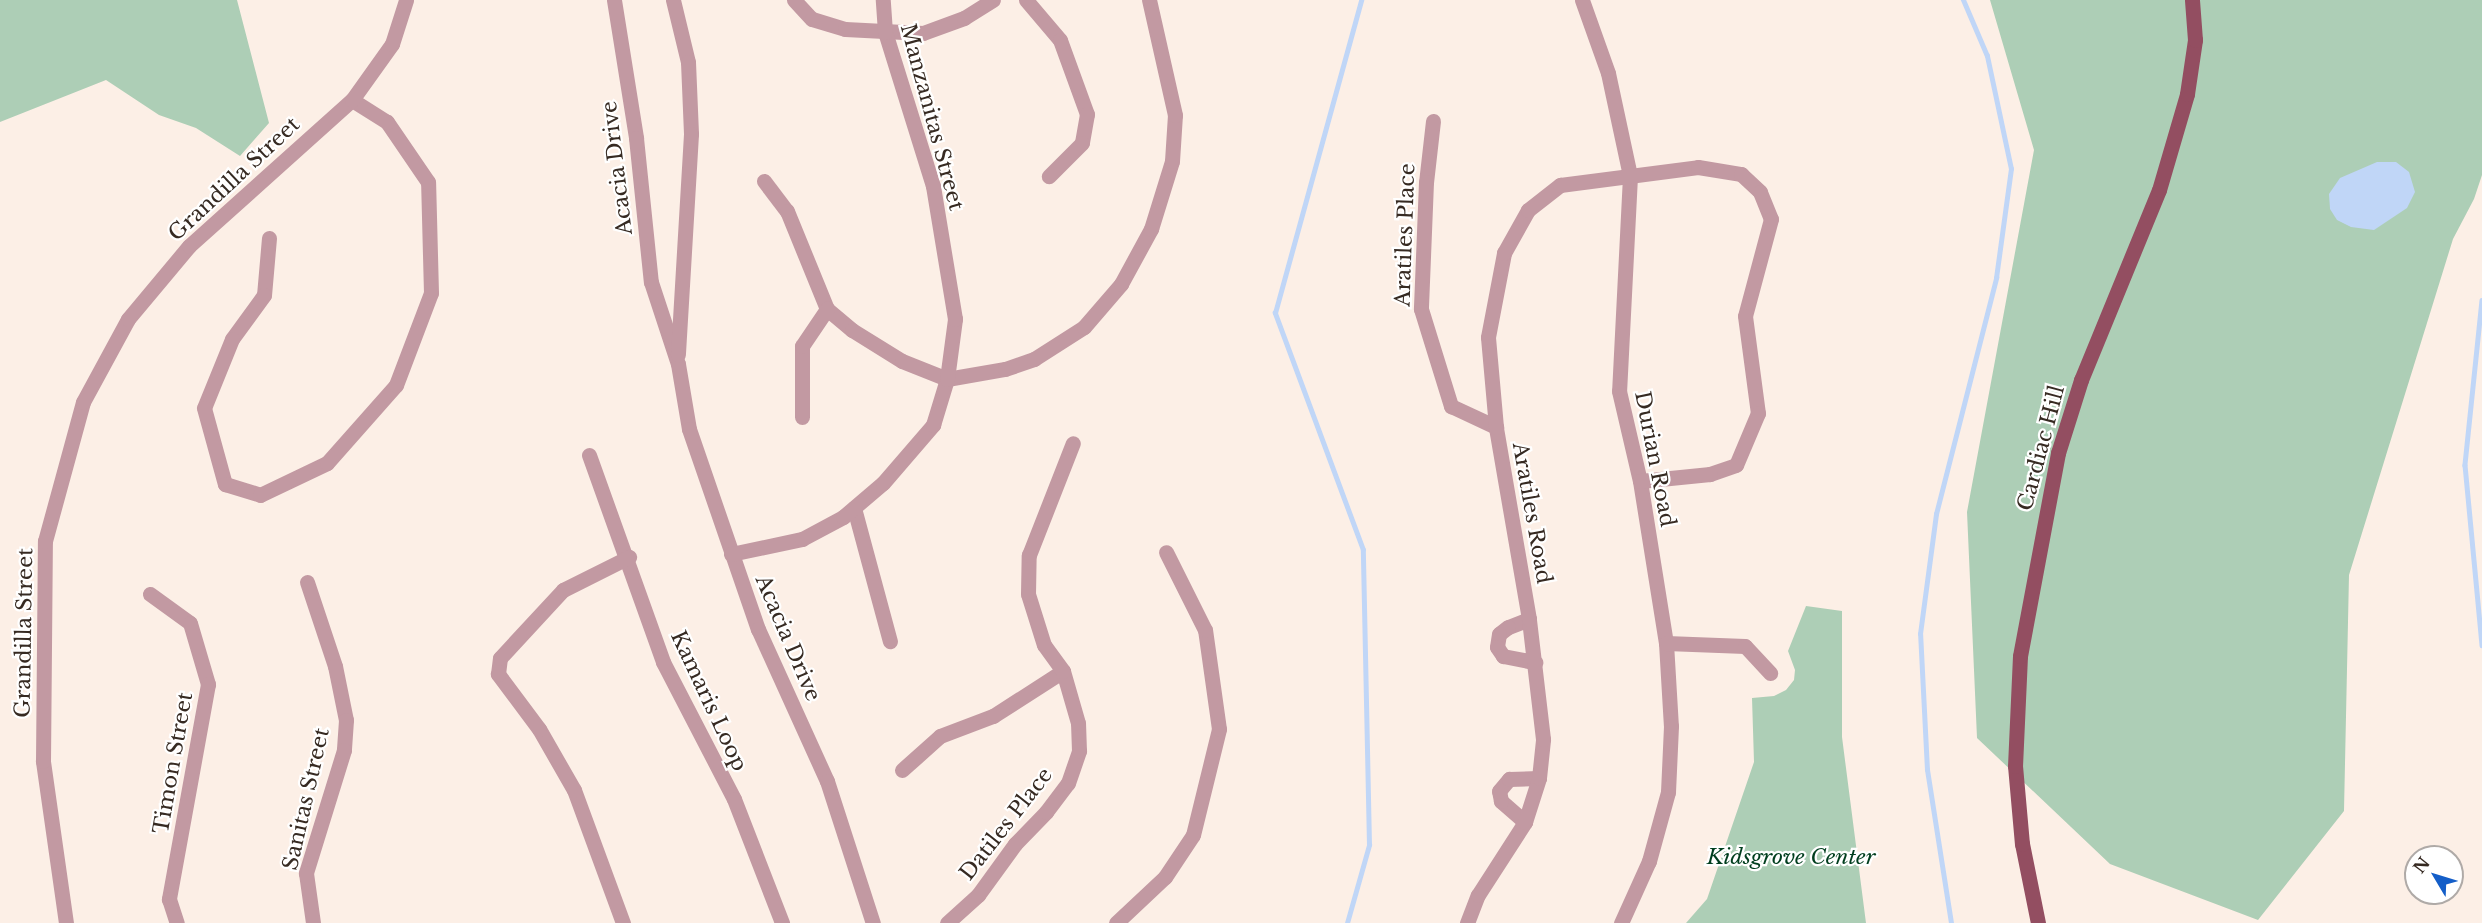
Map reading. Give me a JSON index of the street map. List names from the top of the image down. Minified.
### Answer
{"streets":{"main road":["Cardiac Hill"],"street":["Manzanitas Street","Acacia Drive","Grandilla Street","Aratiles Place","Durian Road","Aratiles Road","Kamaris Loop","Timon Street","Sanitas Street","Datiles Place"]},"crossings":[["Manzanitas Street","Acacia Drive"],["Aratiles Place","Aratiles Road"],["Durian Road","Aratiles Road"]],"parks":["Kidsgrove Center"],"north":"top left"}
